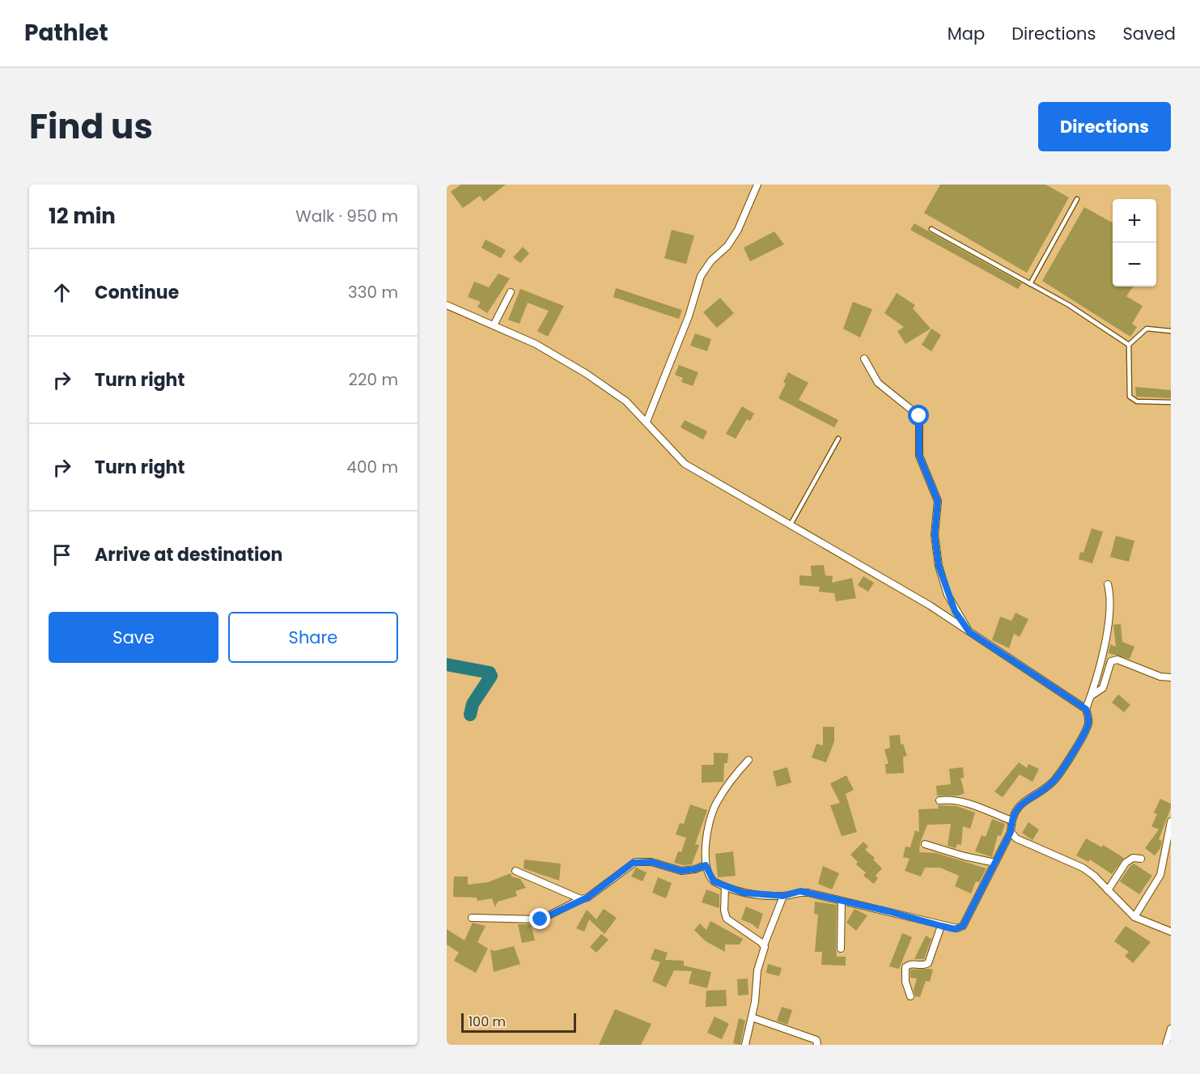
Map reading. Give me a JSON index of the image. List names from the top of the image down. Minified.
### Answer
{"scale_bar":"100 m","page":{"header":"Pathlet","nav":["Map","Directions","Saved"],"title":"Find us","buttons":["Directions",["Save","Share"]],"heading":["12 min","Walk · 950 m"],"map_buttons":["+","−"],"list":[["Continue","330 m"],["Turn right","220 m"],["Turn right","400 m"],"Arrive at destination"],"scale":"100 m"}}
